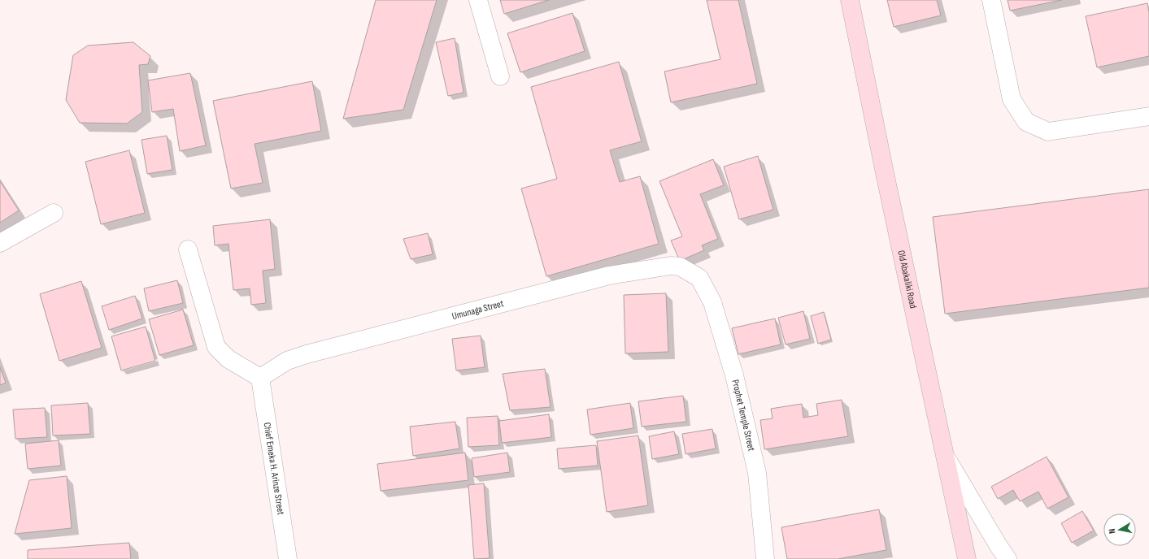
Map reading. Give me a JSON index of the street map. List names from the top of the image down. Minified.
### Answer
{"streets":{"main road":["Old Abakaliki Road"],"street":["Umunaga Street","Prophet Temple Street","Chief Emeka H. Arinze Street"]},"crossings":[["Umunaga Street","Prophet Temple Street"],["Umunaga Street","Chief Emeka H. Arinze Street"]],"north":"left"}
